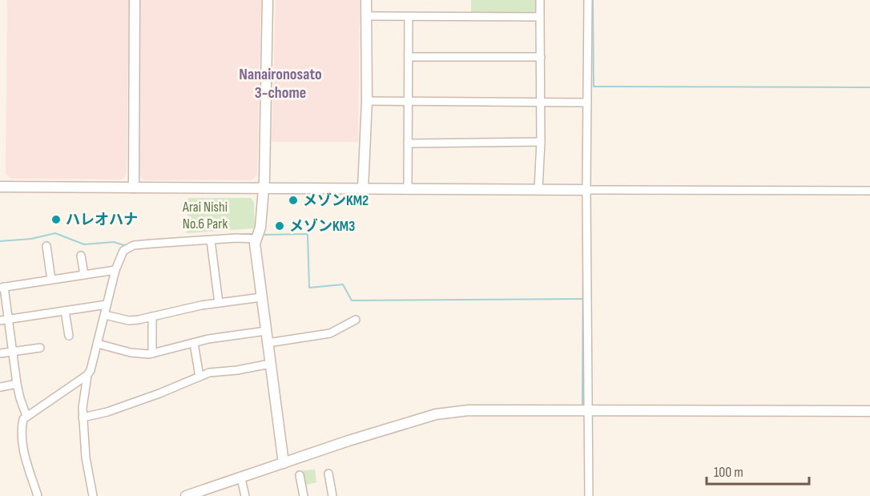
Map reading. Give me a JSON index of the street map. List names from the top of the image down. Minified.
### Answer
{"districts":["Nanaironosato 3-chome"],"parks":["Arai Nishi No.6 Park"],"places":["メゾンKM2","ハレオハナ","メゾンKM3"],"scale_bar":"100 m"}
